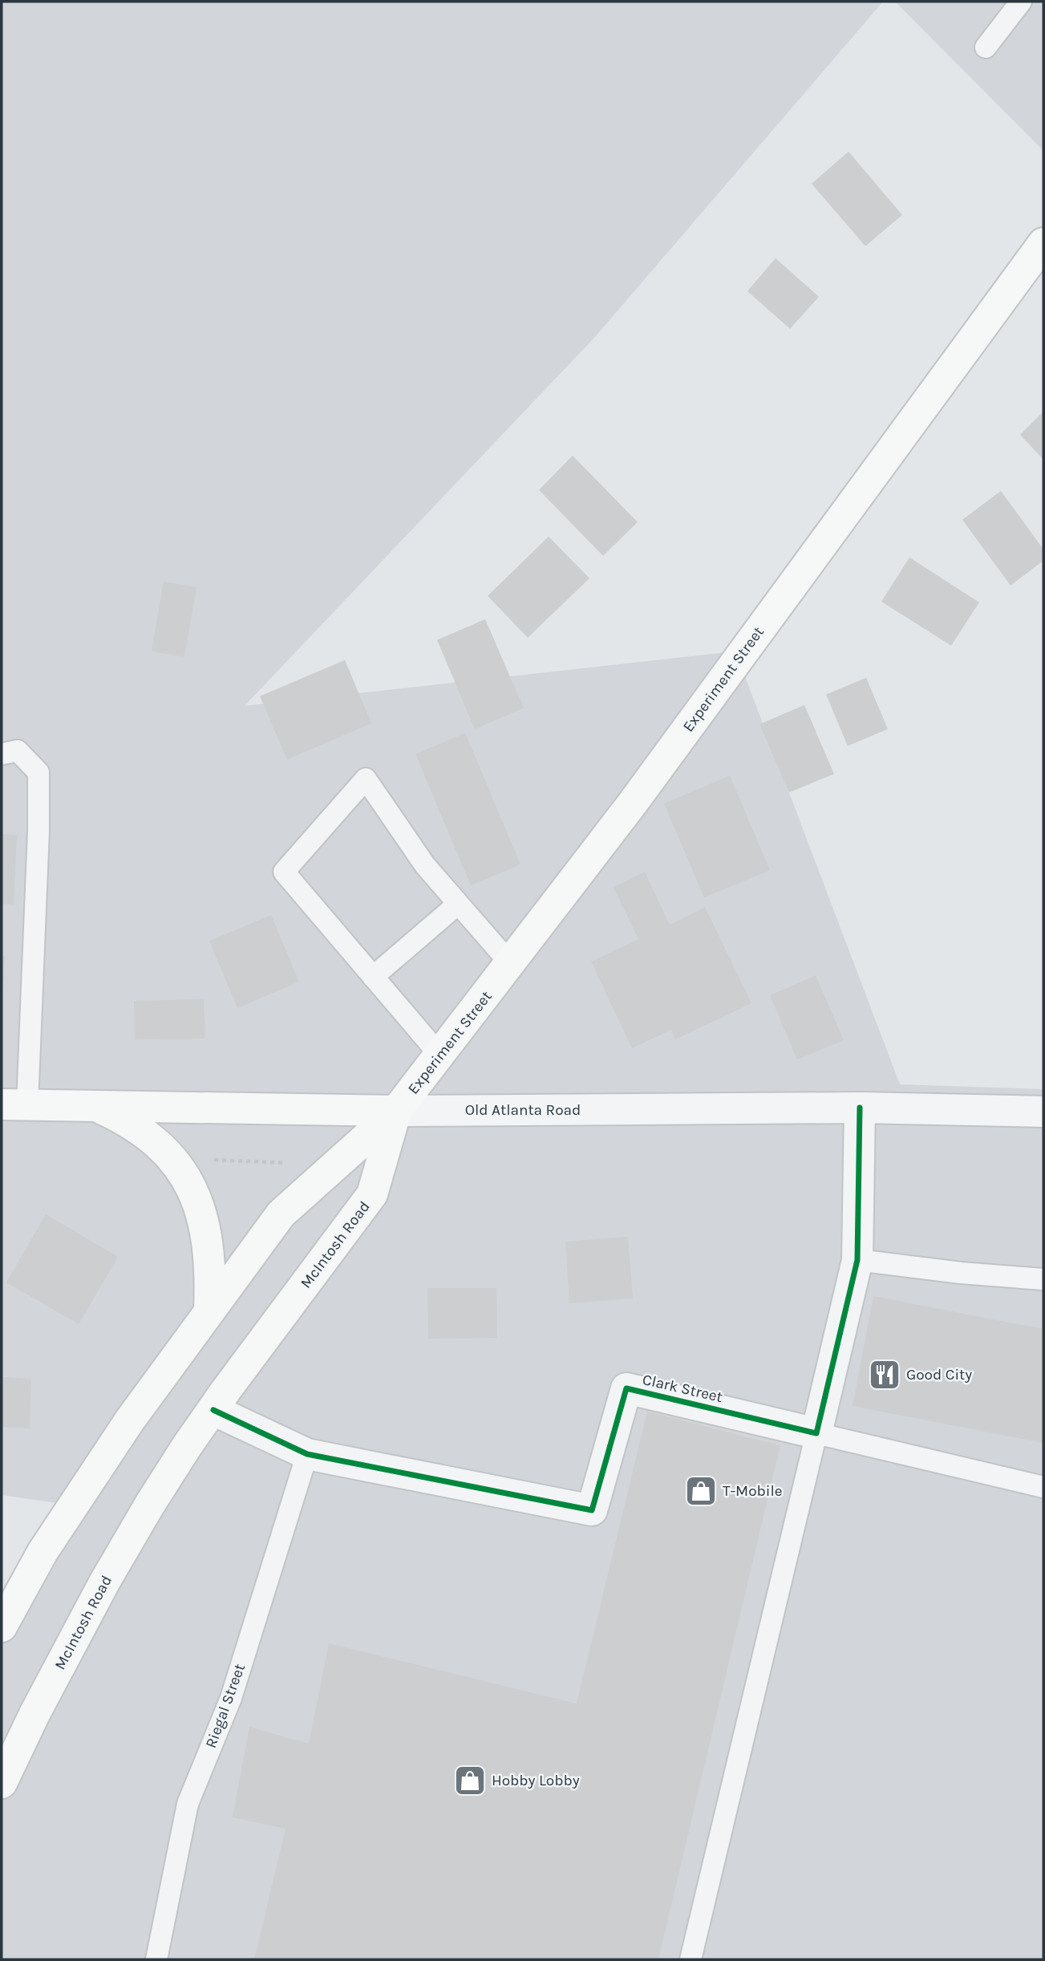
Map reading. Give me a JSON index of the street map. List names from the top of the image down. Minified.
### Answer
{"streets":{"main road":["Experiment Street","Old Atlanta Road","McIntosh Road"],"street":["Clark Street"],"lane":["Riegal Street"]},"crossings":[["Experiment Street","Old Atlanta Road"],["Experiment Street","McIntosh Road"],["Old Atlanta Road","McIntosh Road"],["Clark Street","Riegal Street"]],"places":{"restaurant":["Good City"],"shop":["T-Mobile","Hobby Lobby"]}}
